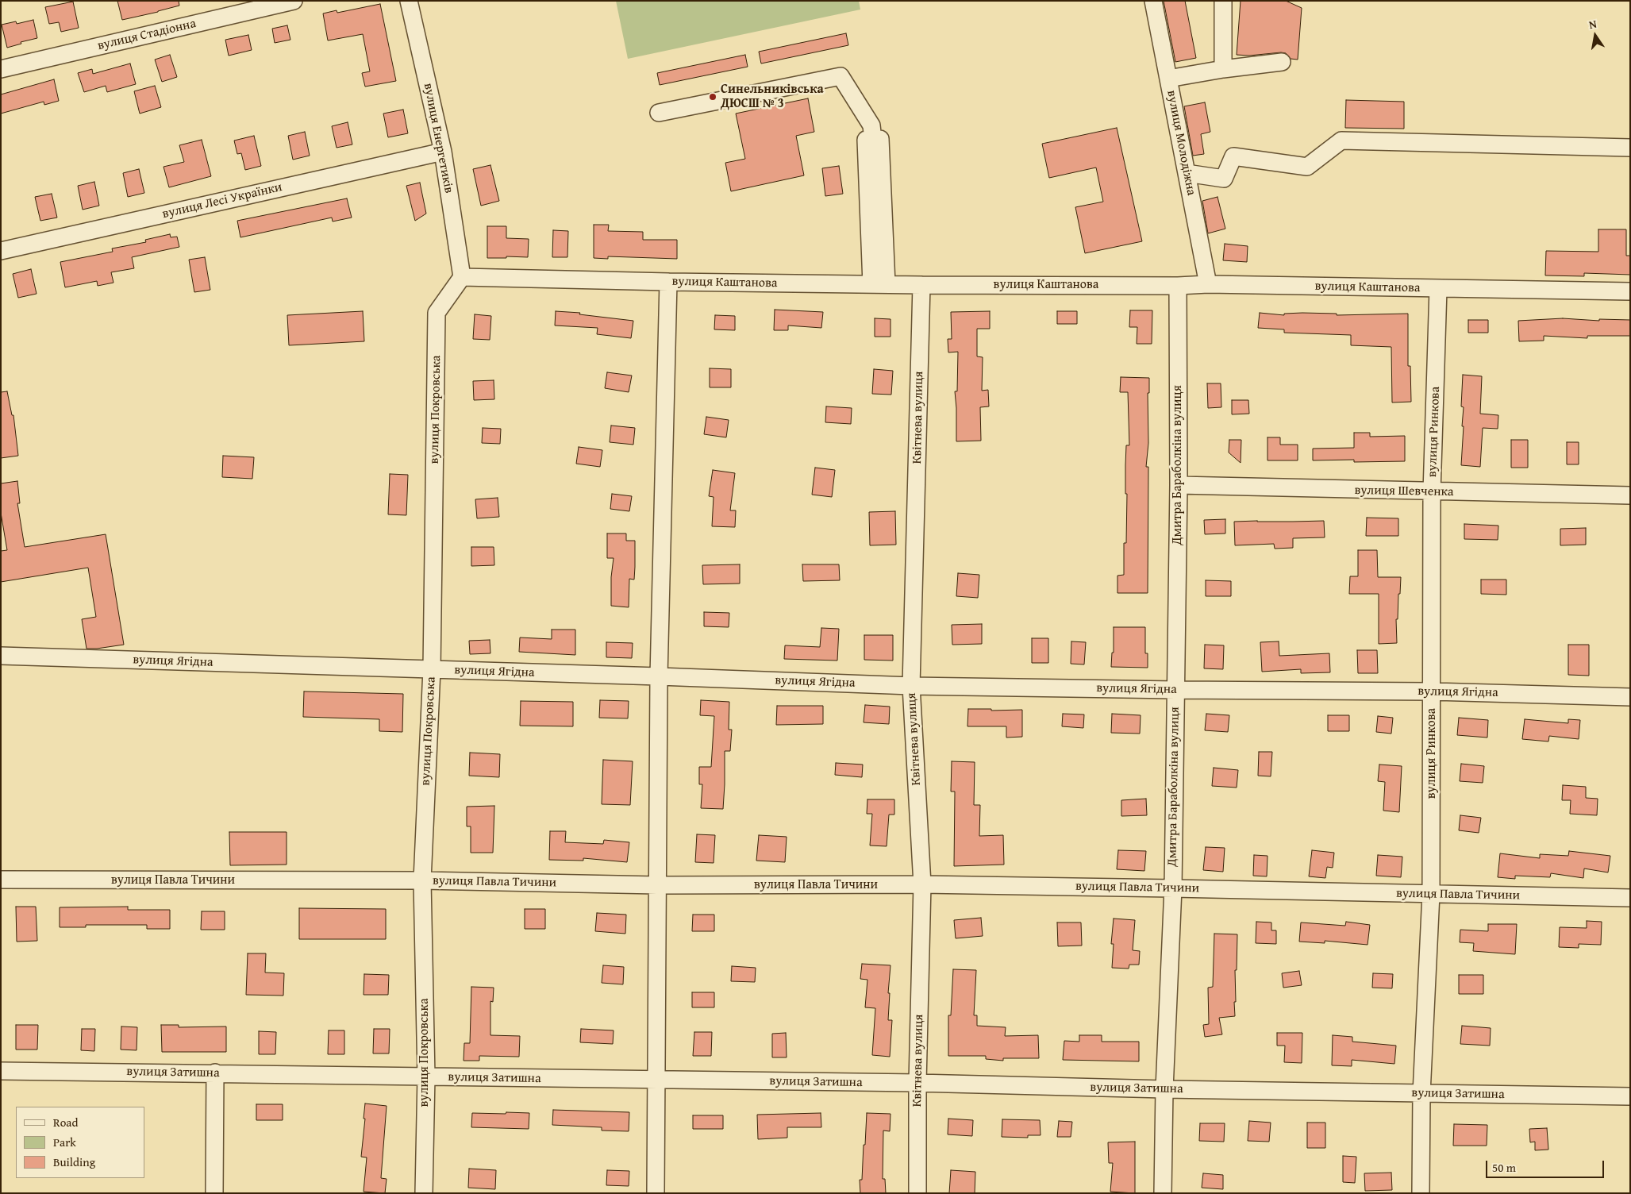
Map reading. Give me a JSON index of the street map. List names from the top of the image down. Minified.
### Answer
{"streets":{"street":["вулиця Стадіонна","вулиця Енергетиків","вулиця Молодіжна","вулиця Лесі Українки","вулиця Каштанова","вулиця Покровська","Квітнева вулиця","вулиця Ринкова","Дмитра Бараболкіна вулиця","вулиця Шевченка","вулиця Ягідна","вулиця Павла Тичини","вулиця Затишна"]},"crossings":[["вулиця Енергетиків","вулиця Лесі Українки"],["вулиця Енергетиків","вулиця Каштанова"],["вулиця Енергетиків","вулиця Покровська"],["вулиця Молодіжна","вулиця Каштанова"],["вулиця Каштанова","вулиця Покровська"],["вулиця Каштанова","Квітнева вулиця"],["вулиця Каштанова","вулиця Ринкова"],["вулиця Каштанова","Дмитра Бараболкіна вулиця"],["вулиця Покровська","вулиця Ягідна"],["вулиця Покровська","вулиця Павла Тичини"],["вулиця Покровська","вулиця Затишна"],["Квітнева вулиця","вулиця Ягідна"],["Квітнева вулиця","вулиця Павла Тичини"],["Квітнева вулиця","вулиця Затишна"],["вулиця Ринкова","вулиця Шевченка"],["вулиця Ринкова","вулиця Ягідна"],["вулиця Ринкова","вулиця Павла Тичини"],["вулиця Ринкова","вулиця Затишна"],["Дмитра Бараболкіна вулиця","вулиця Шевченка"],["Дмитра Бараболкіна вулиця","вулиця Ягідна"],["Дмитра Бараболкіна вулиця","вулиця Павла Тичини"],["Дмитра Бараболкіна вулиця","вулиця Затишна"]],"places":["Синельниківська ДЮСШ № 3"],"legend":["Road","Park","Building"],"scale_bar":"50 m","north":"top"}
